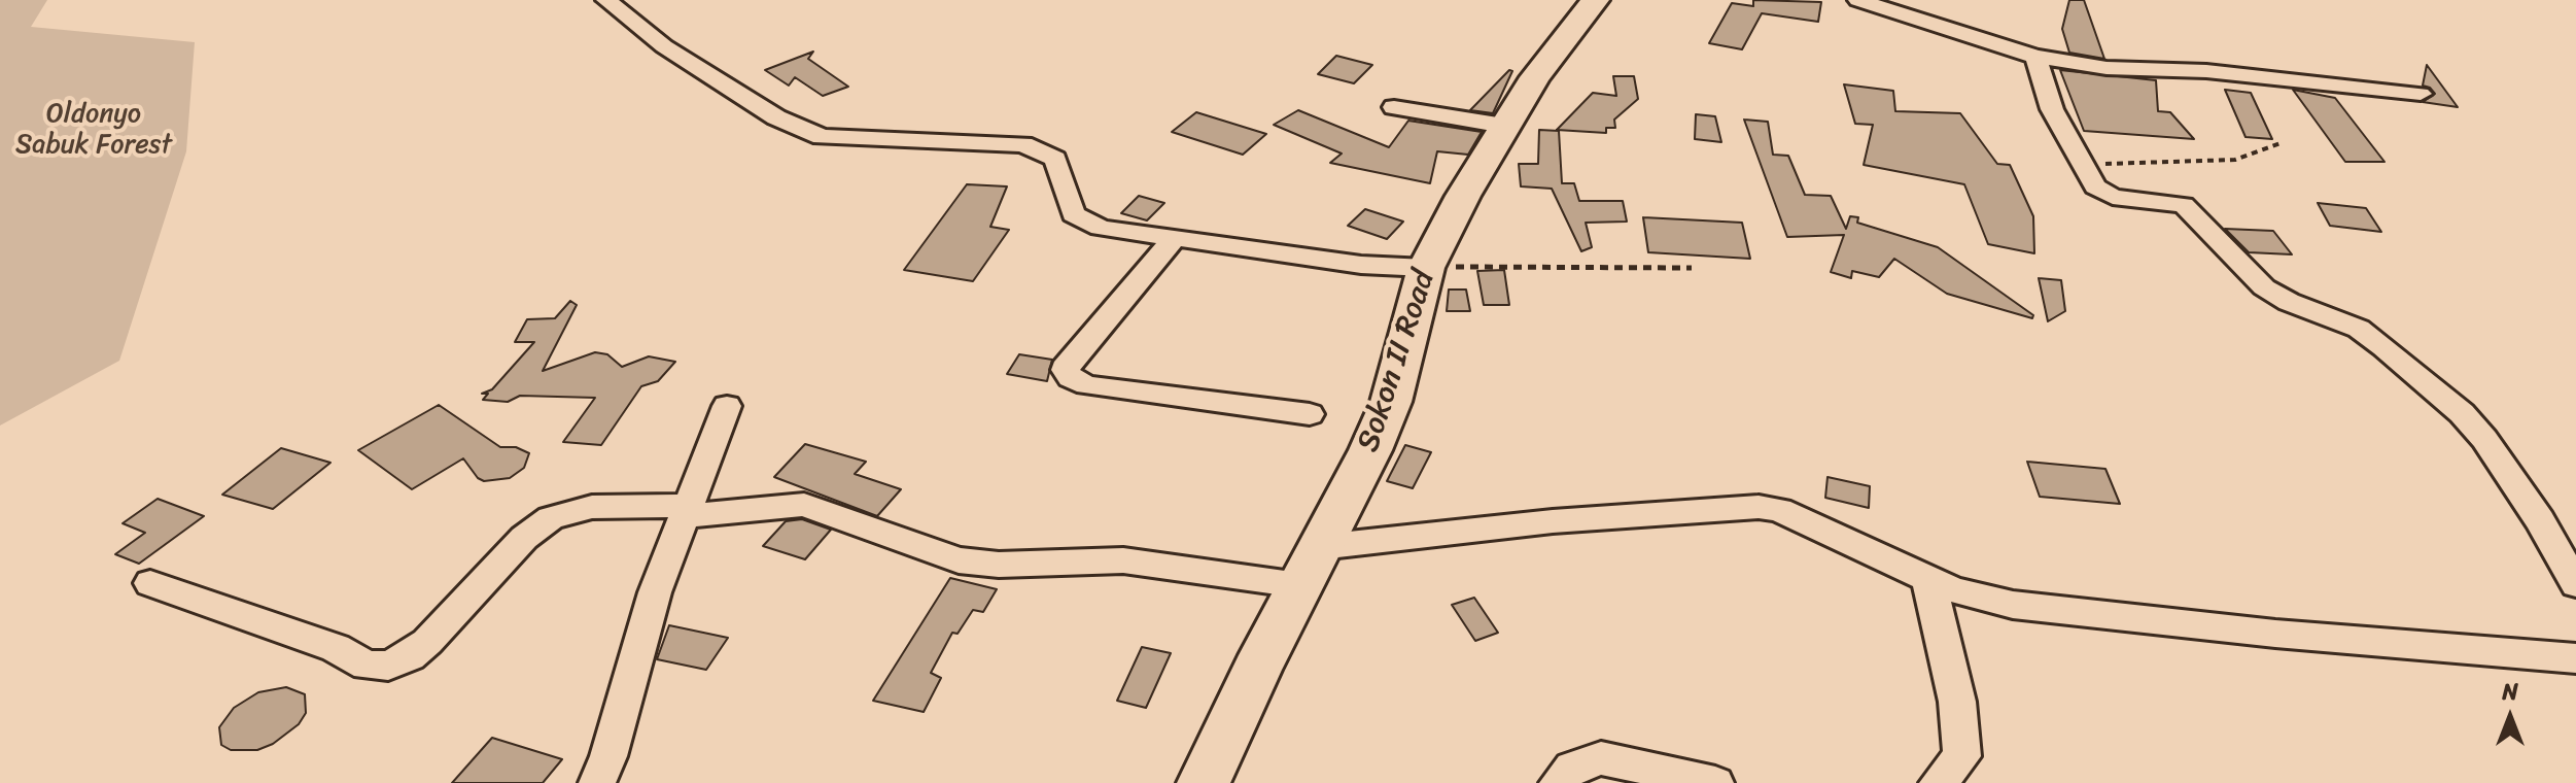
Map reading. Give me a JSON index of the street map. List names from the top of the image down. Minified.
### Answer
{"streets":{"street":["Sokon II Road"]},"parks":["Oldonyo Sabuk Forest"],"north":"top"}
